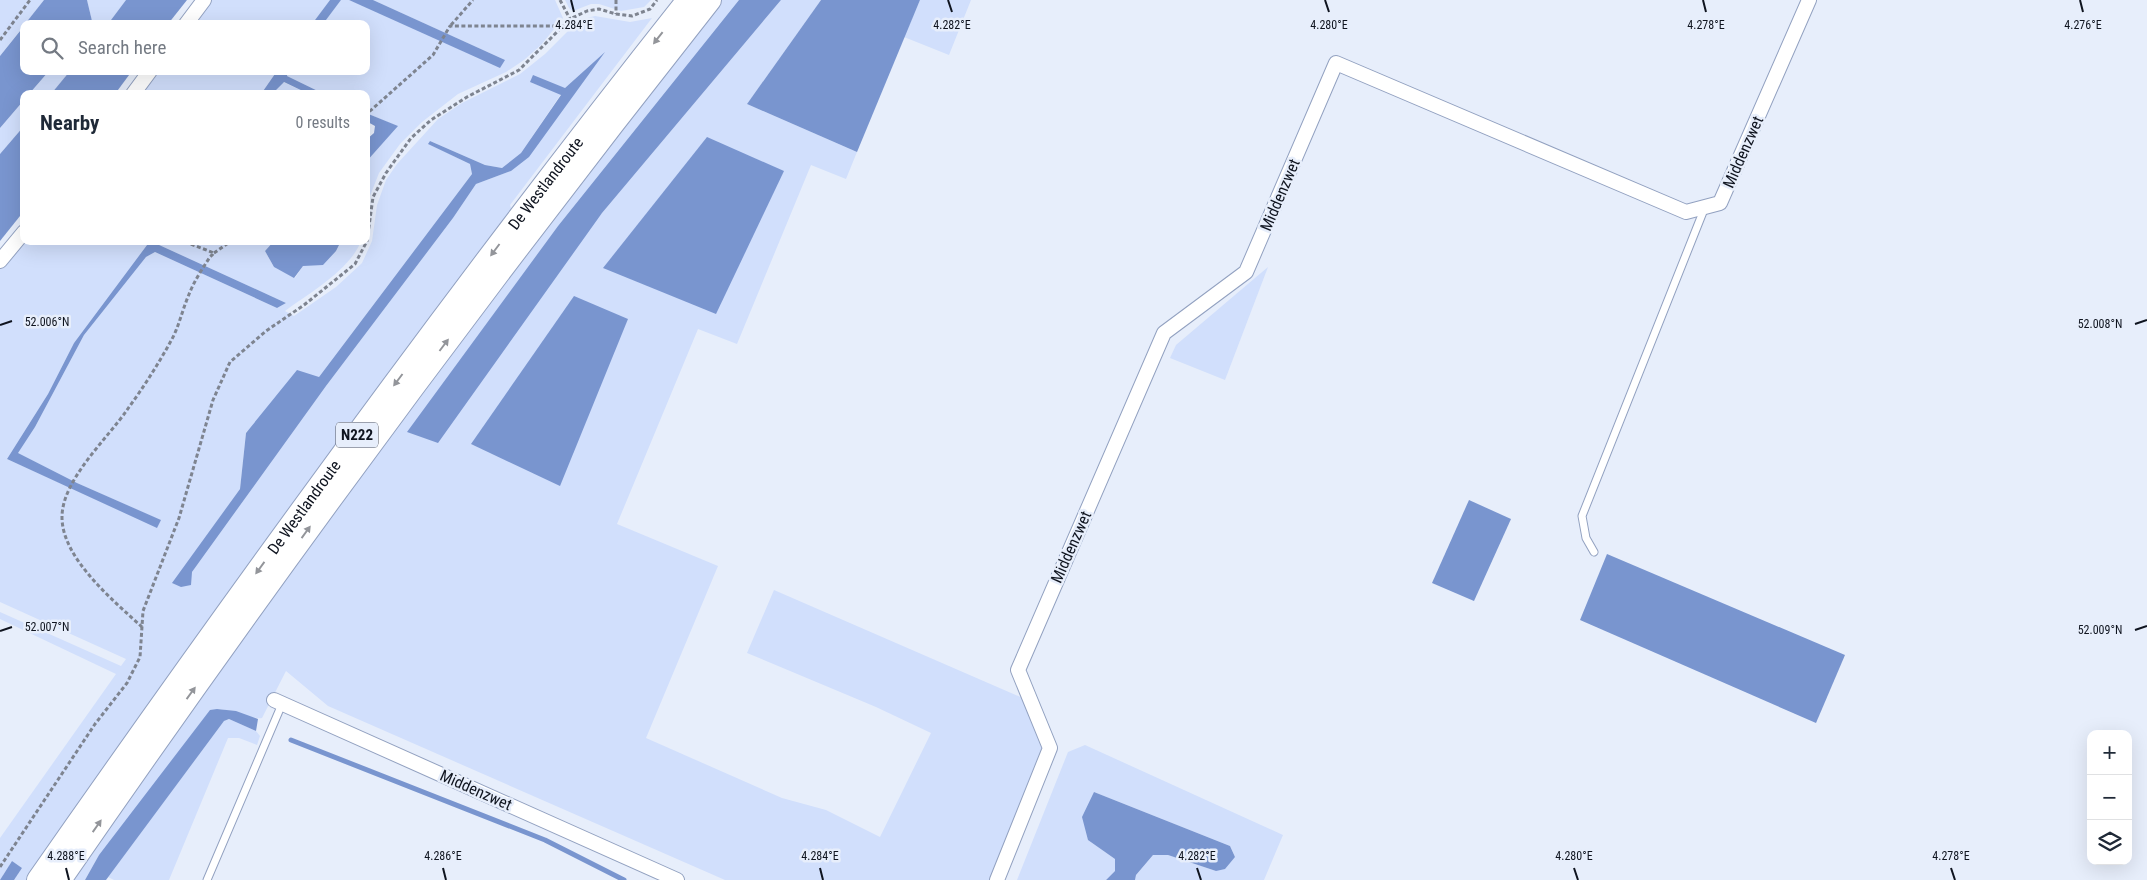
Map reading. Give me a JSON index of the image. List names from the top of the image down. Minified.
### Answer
{"streets":{"main road":["De Westlandroute","N222"],"street":["Middenzwet"]},"page":{"search":"Search here","heading":["Nearby","0 results"],"map_buttons":["+","−"]},"coordinates":["4.284°E","4.282°E","4.280°E","4.278°E","4.276°E","52.006°N","52.008°N","52.007°N","52.009°N","4.288°E","4.286°E"]}
